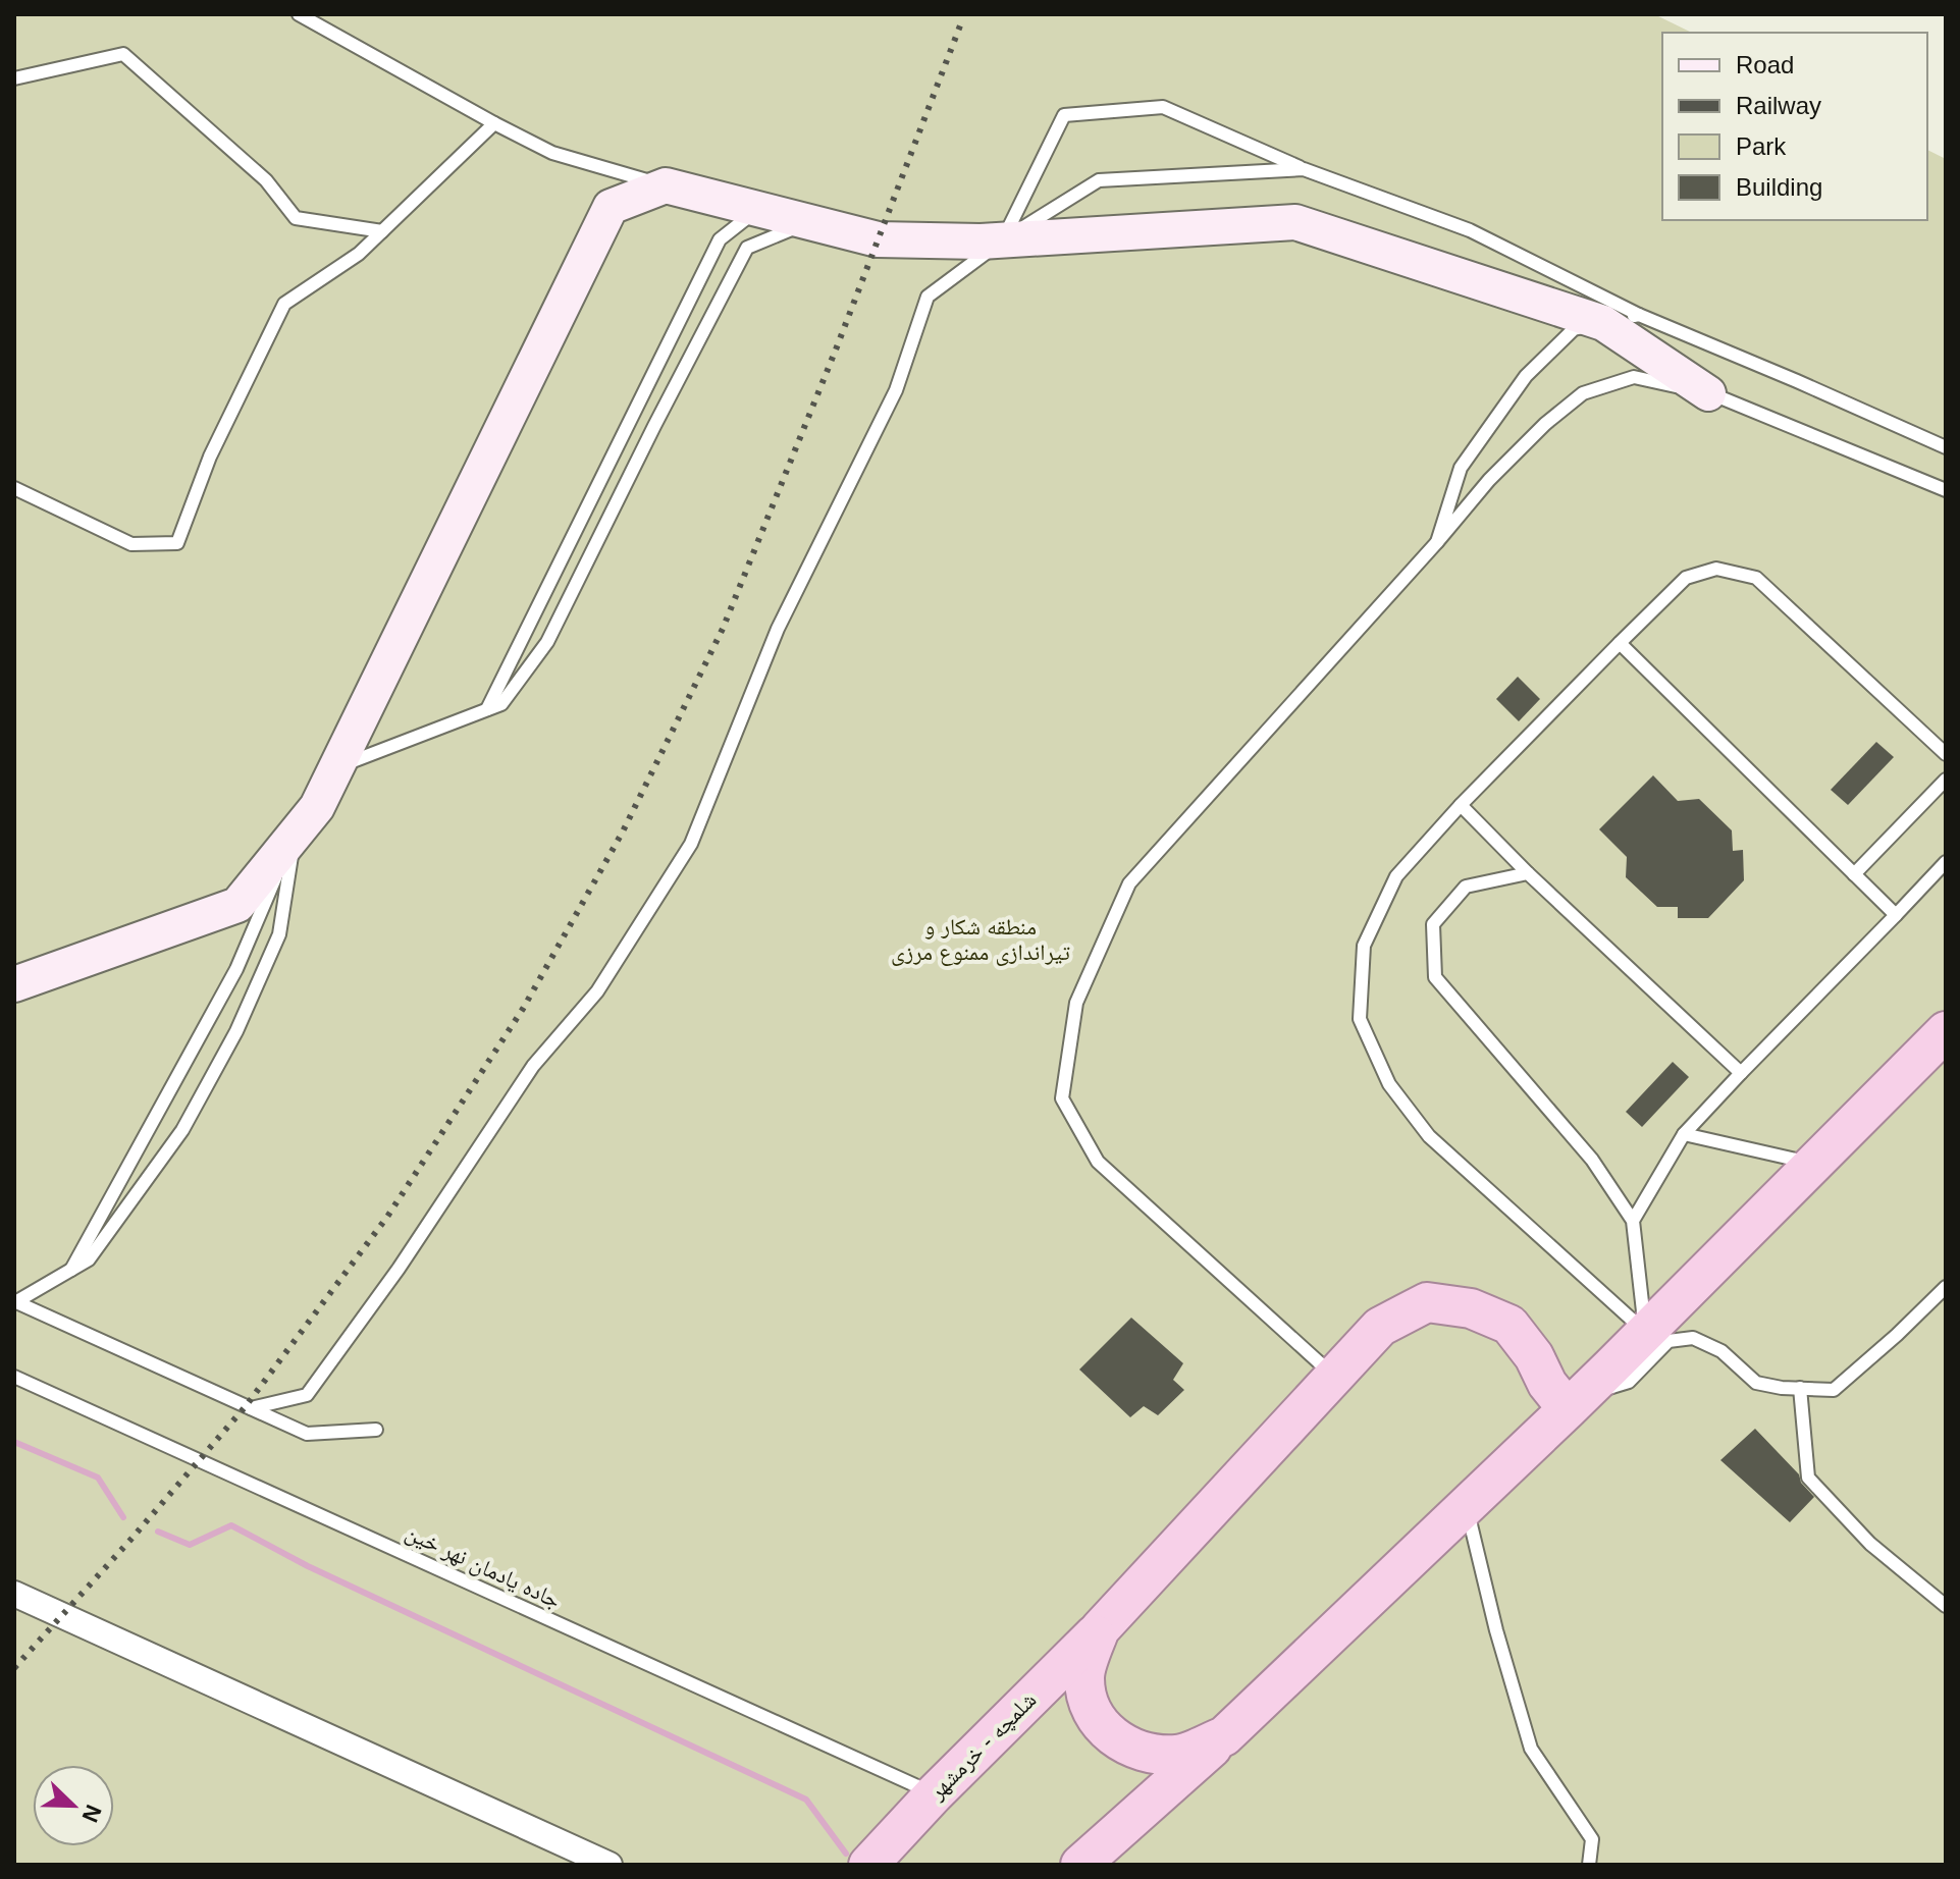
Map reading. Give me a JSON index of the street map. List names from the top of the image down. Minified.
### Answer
{"streets":{"highway":["شلمچه - خرمشهر"],"lane":["جاده یادمان نهر خین"]},"crossings":[["جاده یادمان نهر خین","شلمچه - خرمشهر"]],"parks":["منطقه شکار و تیراندازی ممنوع مرزی"],"legend":["Road","Railway","Park","Building"],"north":"bottom right"}
